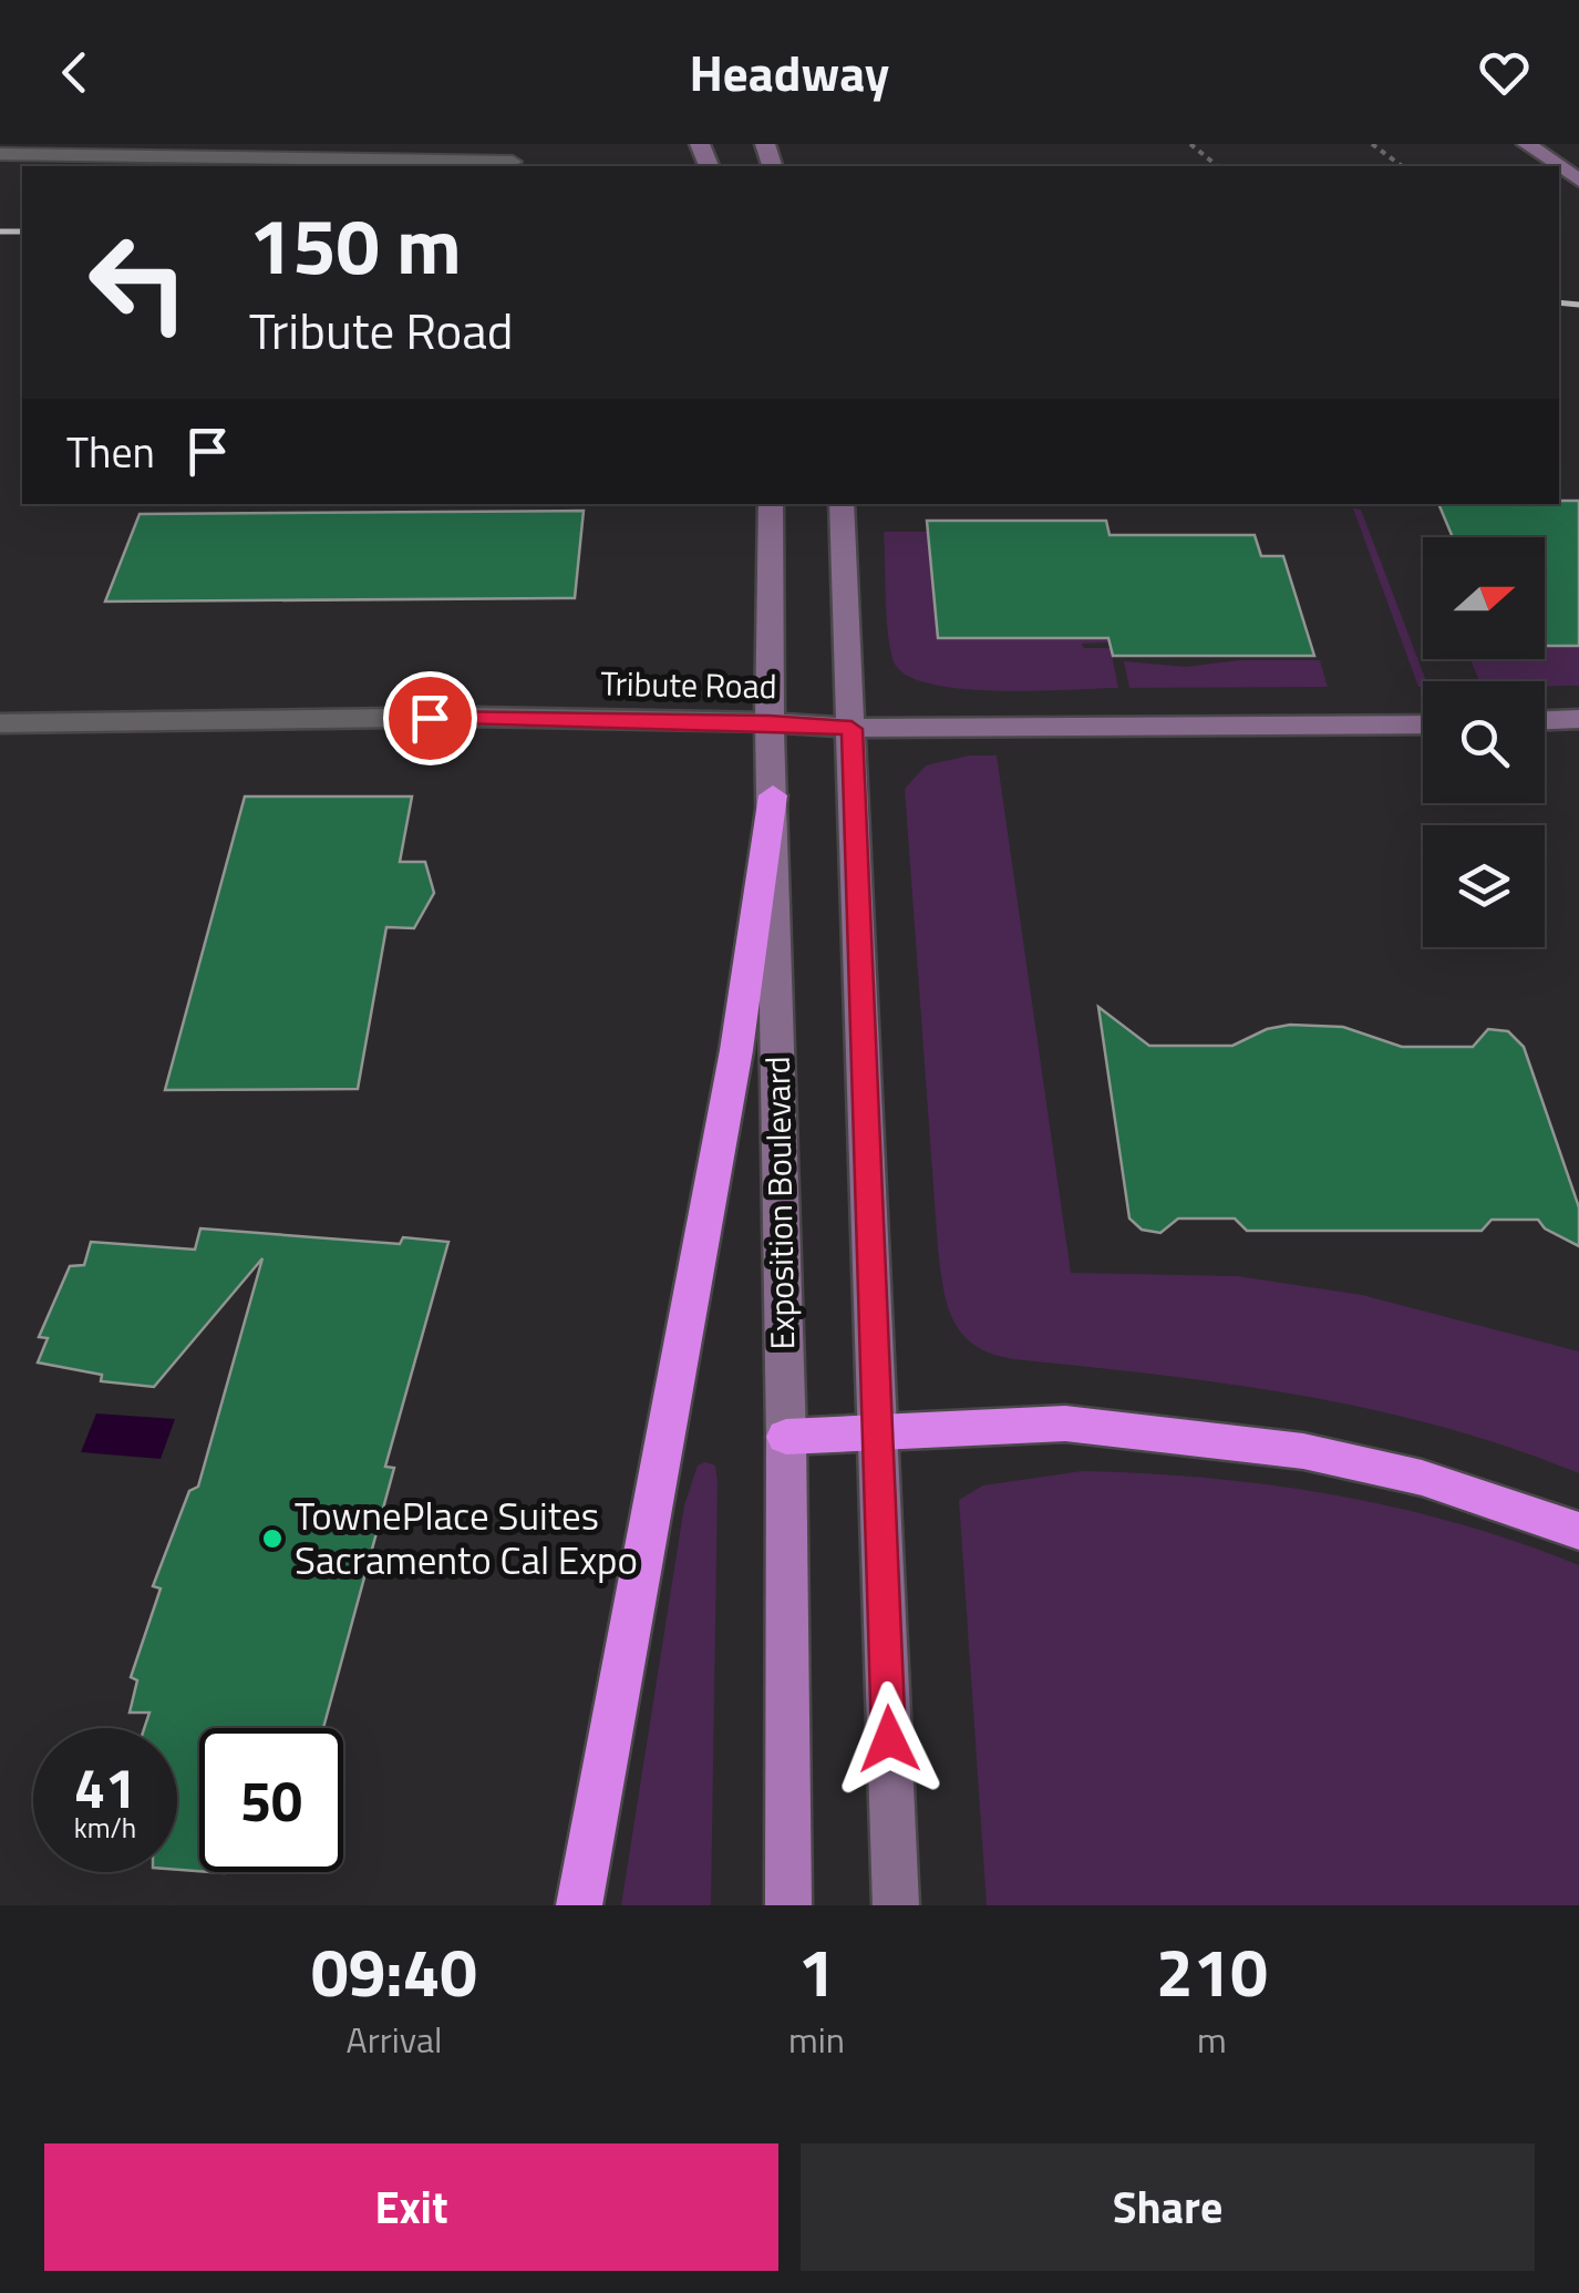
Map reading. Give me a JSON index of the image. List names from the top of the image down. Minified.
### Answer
{"streets":{"main road":["Tribute Road","Exposition Boulevard"]},"crossings":[["Tribute Road","Exposition Boulevard"]],"places":["TownePlace Suites Sacramento Cal Expo"],"north":"right","page":{"header":"Headway","turn":["150 m","Tribute Road"],"then":"Then","speed":"41 km/h","limit":"50","eta":["09:40","Arrival","1","min","210","m"],"buttons":["Exit","Share"]}}
